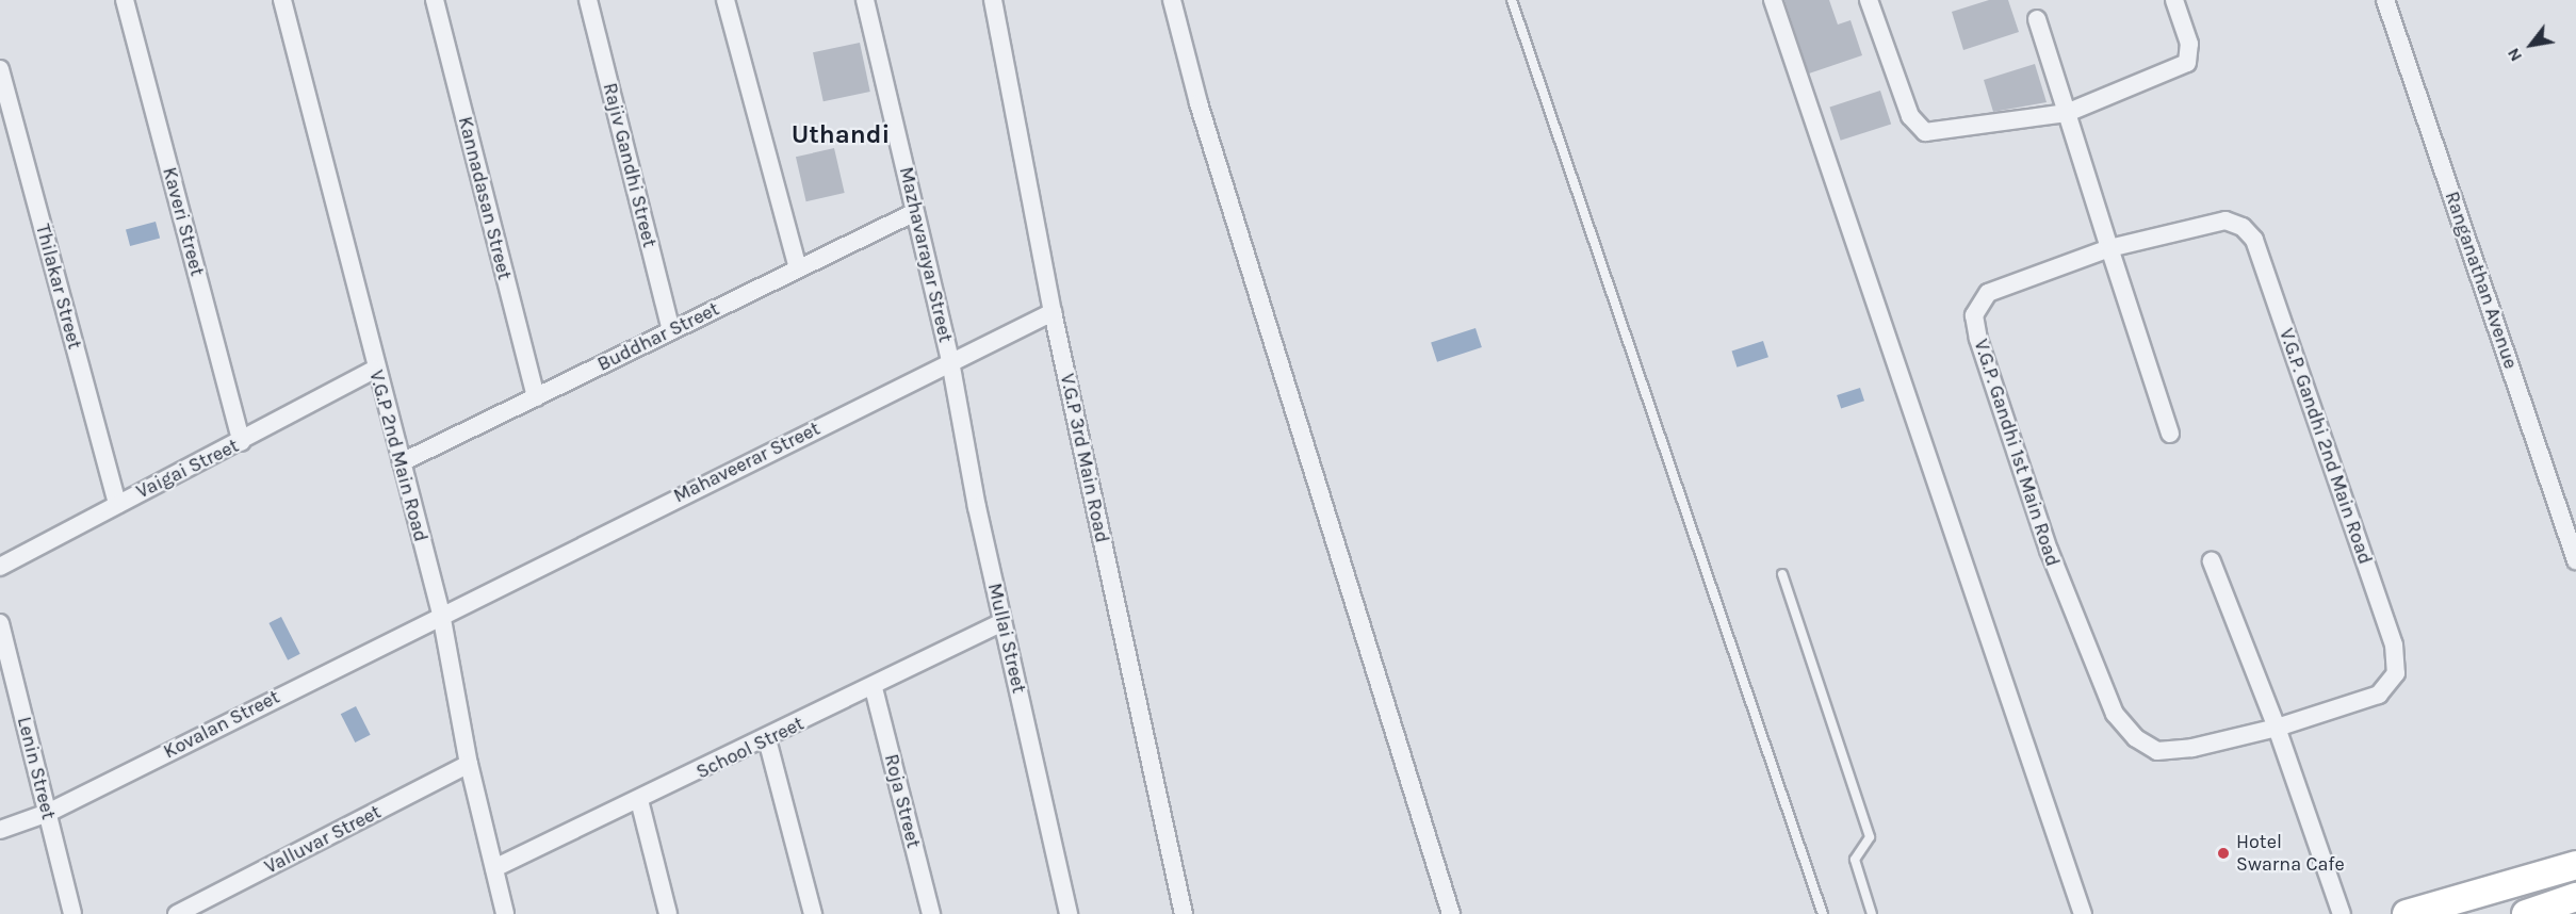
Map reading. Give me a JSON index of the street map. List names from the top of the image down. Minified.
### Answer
{"streets":{"street":["Rajiv Gandhi Street","Kannadasan Street","Kaveri Street","Mazhavarayar Street","Ranganathan Avenue","Thilakar Street","Buddhar Street","V.G.P. Gandhi 2nd Main Road","V.G.P. Gandhi 1st Main Road","V.G.P 2nd Main Road","V.G.P 3rd Main Road","Mahaveerar Street","Vaigai Street","Mullai Street","Kovalan Street","School Street","Lenin Street","Roja Street","Valluvar Street"]},"crossings":[["Rajiv Gandhi Street","Buddhar Street"],["Kannadasan Street","Buddhar Street"],["Kaveri Street","Vaigai Street"],["Mazhavarayar Street","Buddhar Street"],["Mazhavarayar Street","Mahaveerar Street"],["Mazhavarayar Street","Mullai Street"],["Thilakar Street","Vaigai Street"],["Buddhar Street","V.G.P 2nd Main Road"],["V.G.P. Gandhi 2nd Main Road","V.G.P. Gandhi 1st Main Road"],["V.G.P 2nd Main Road","Mahaveerar Street"],["V.G.P 2nd Main Road","Vaigai Street"],["V.G.P 2nd Main Road","Kovalan Street"],["V.G.P 2nd Main Road","School Street"],["V.G.P 2nd Main Road","Valluvar Street"],["V.G.P 3rd Main Road","Mahaveerar Street"],["Mahaveerar Street","Mullai Street"],["Mahaveerar Street","Kovalan Street"],["Mullai Street","School Street"],["Kovalan Street","Lenin Street"],["School Street","Roja Street"]],"districts":["Uthandi"],"places":["Hotel Swarna Cafe"],"north":"bottom left"}
